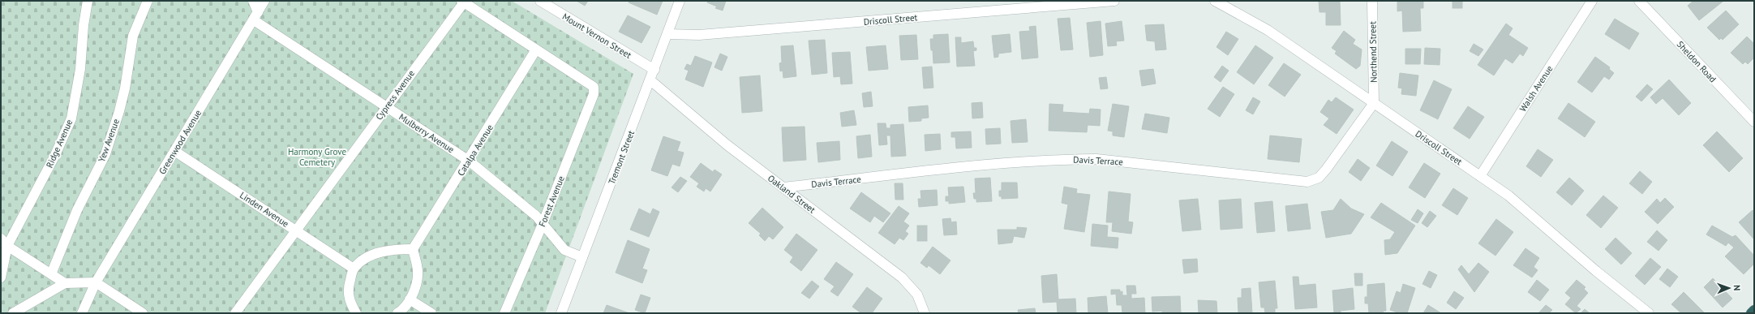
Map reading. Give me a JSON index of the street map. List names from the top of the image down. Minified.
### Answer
{"streets":{"street":["Driscoll Street","Mount Vernon Street","Northend Street","Sheldon Road","Walsh Avenue","Cypress Avenue","Mulberry Avenue","Yew Avenue","Greenwood Avenue","Ridge Avenue","Catalpa Avenue","Tremont Street","Davis Terrace","Oakland Street","Forest Avenue","Linden Avenue"]},"crossings":[["Driscoll Street","Northend Street"],["Driscoll Street","Walsh Avenue"],["Driscoll Street","Tremont Street"],["Driscoll Street","Davis Terrace"],["Mount Vernon Street","Tremont Street"],["Northend Street","Davis Terrace"],["Cypress Avenue","Mulberry Avenue"],["Cypress Avenue","Catalpa Avenue"],["Cypress Avenue","Forest Avenue"],["Cypress Avenue","Linden Avenue"],["Mulberry Avenue","Greenwood Avenue"],["Mulberry Avenue","Catalpa Avenue"],["Mulberry Avenue","Tremont Street"],["Mulberry Avenue","Forest Avenue"],["Greenwood Avenue","Linden Avenue"],["Tremont Street","Oakland Street"],["Davis Terrace","Oakland Street"]],"parks":["Harmony Grove Cemetery"],"north":"right"}
